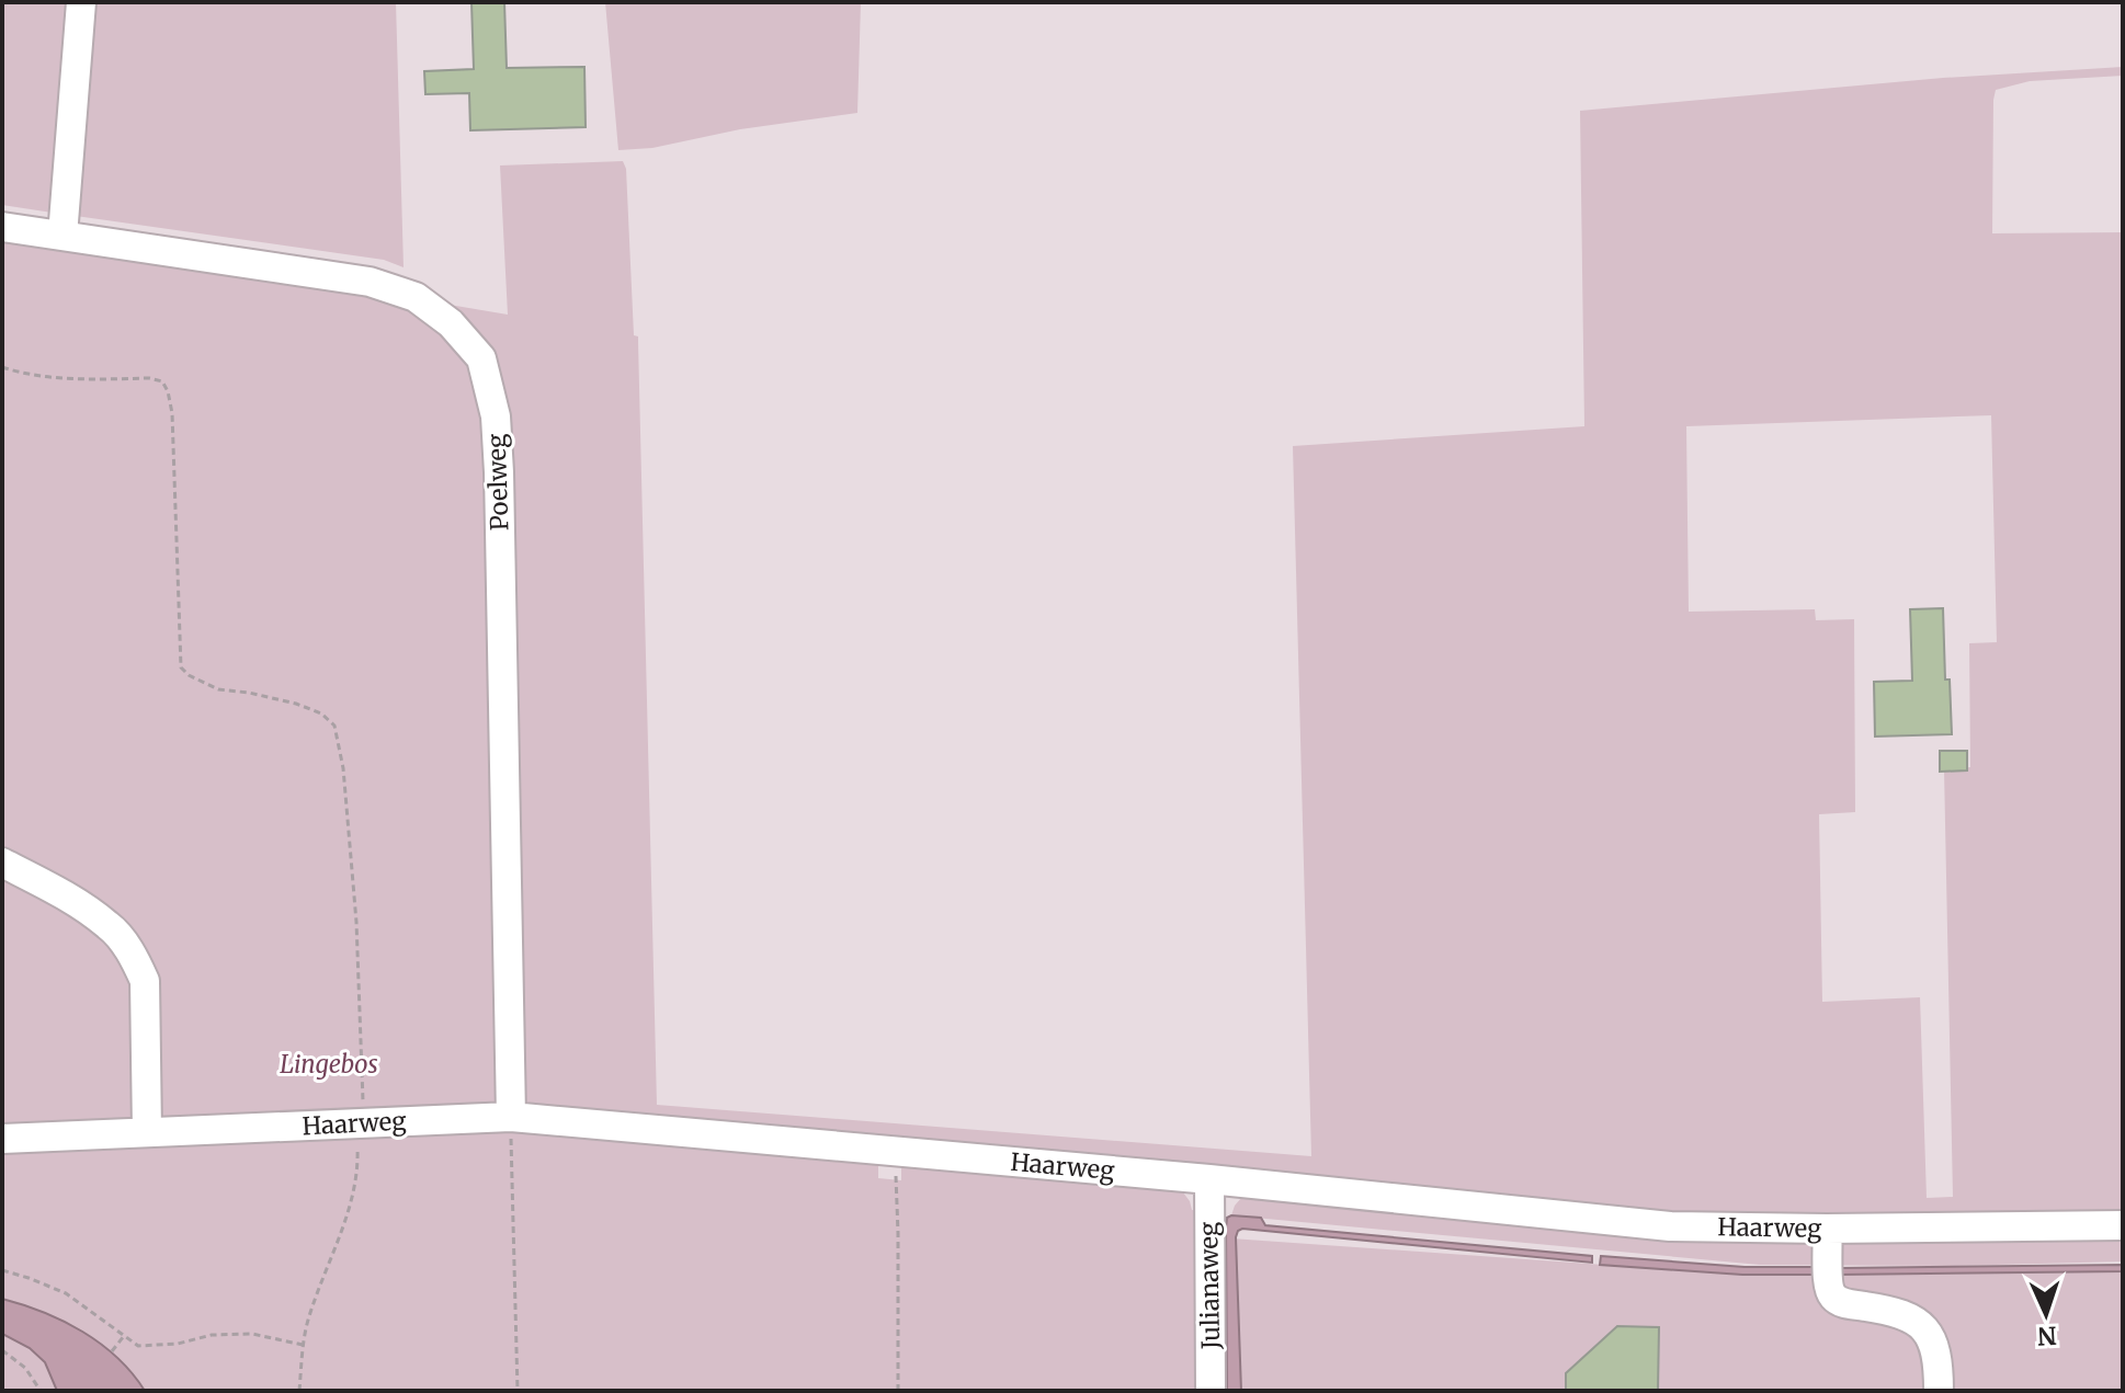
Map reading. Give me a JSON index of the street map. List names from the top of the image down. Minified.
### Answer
{"streets":{"street":["Poelweg","Haarweg","Julianaweg"]},"crossings":[["Poelweg","Haarweg"],["Haarweg","Julianaweg"]],"parks":["Lingebos"],"north":"bottom"}
